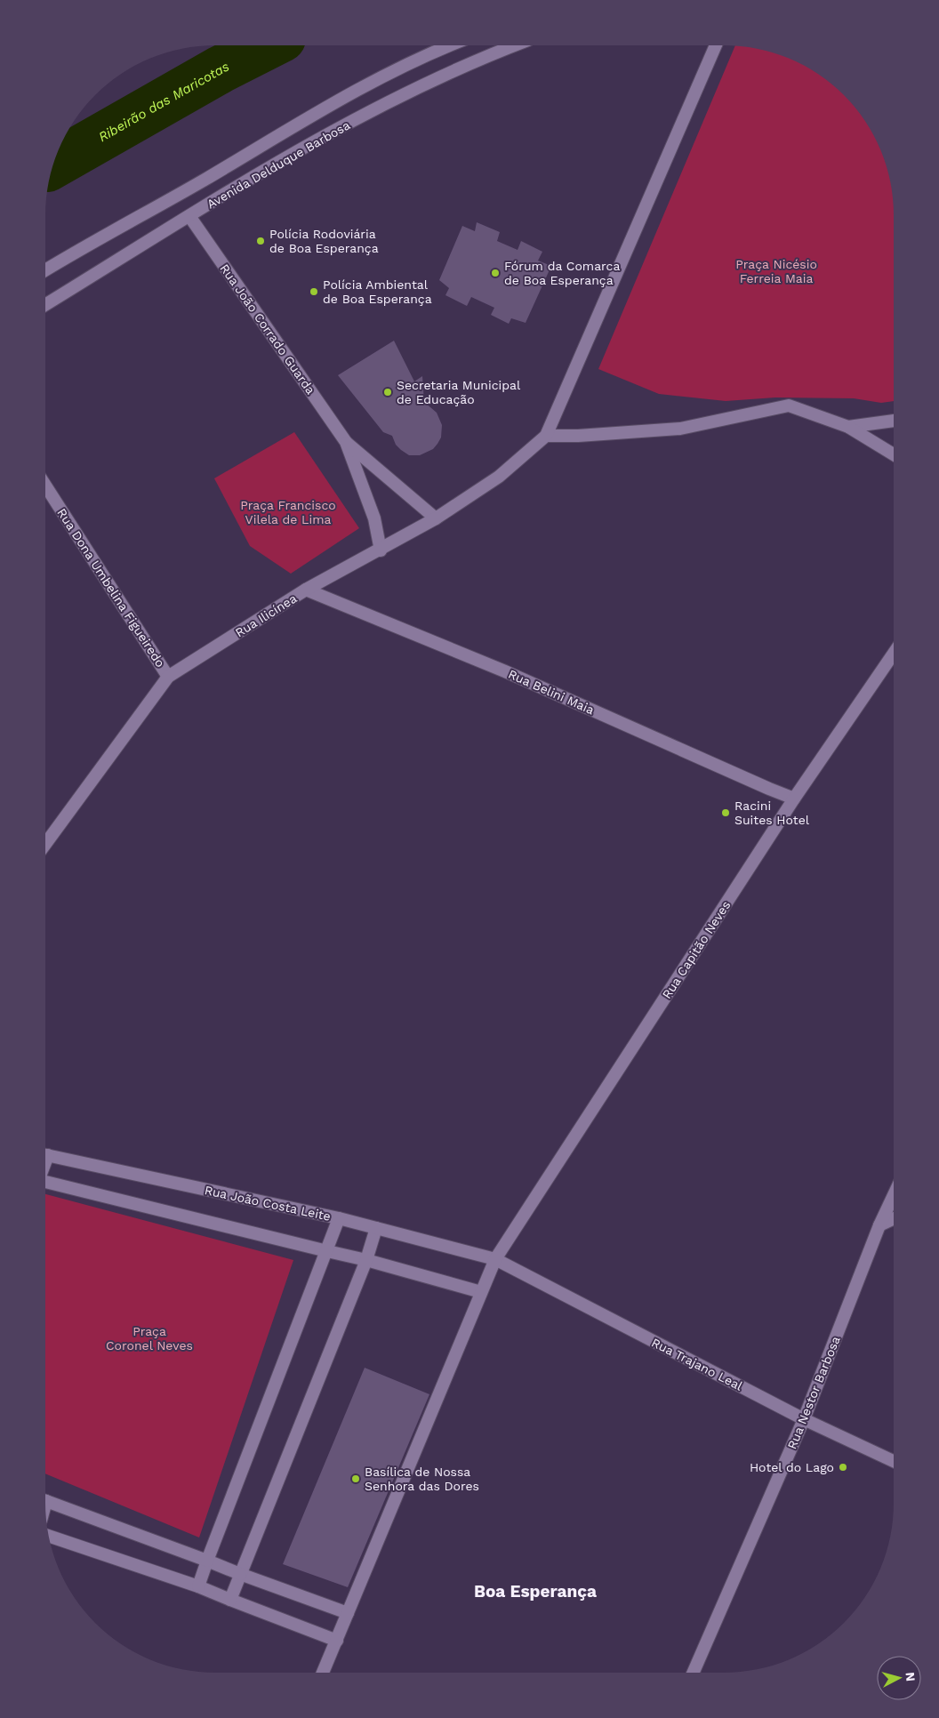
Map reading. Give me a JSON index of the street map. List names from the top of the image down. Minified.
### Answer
{"streets":{"street":["Avenida Delduque Barbosa","Rua João Corrado Guarda","Rua Dona Umbelina Figueiredo","Rua Ilicínea","Rua Belini Maia","Rua Capitão Neves","Rua João Costa Leite","Rua Trajano Leal","Rua Nestor Barbosa"]},"crossings":[["Avenida Delduque Barbosa","Rua João Corrado Guarda"],["Rua João Corrado Guarda","Rua Ilicínea"],["Rua Dona Umbelina Figueiredo","Rua Ilicínea"],["Rua Ilicínea","Rua Belini Maia"],["Rua Belini Maia","Rua Capitão Neves"],["Rua Capitão Neves","Rua João Costa Leite"],["Rua Capitão Neves","Rua Trajano Leal"],["Rua João Costa Leite","Rua Trajano Leal"],["Rua Trajano Leal","Rua Nestor Barbosa"]],"districts":["Boa Esperança"],"water":["Ribeirão das Maricotas"],"parks":["Praça Nicésio Ferreia Maia","Praça Francisco Vilela de Lima","Praça Coronel Neves"],"places":["Polícia Rodoviária de Boa Esperança","Fórum da Comarca de Boa Esperança","Polícia Ambiental de Boa Esperança","Secretaria Municipal de Educação","Racini Suites Hotel","Hotel do Lago","Basílica de Nossa Senhora das Dores"],"north":"right"}
